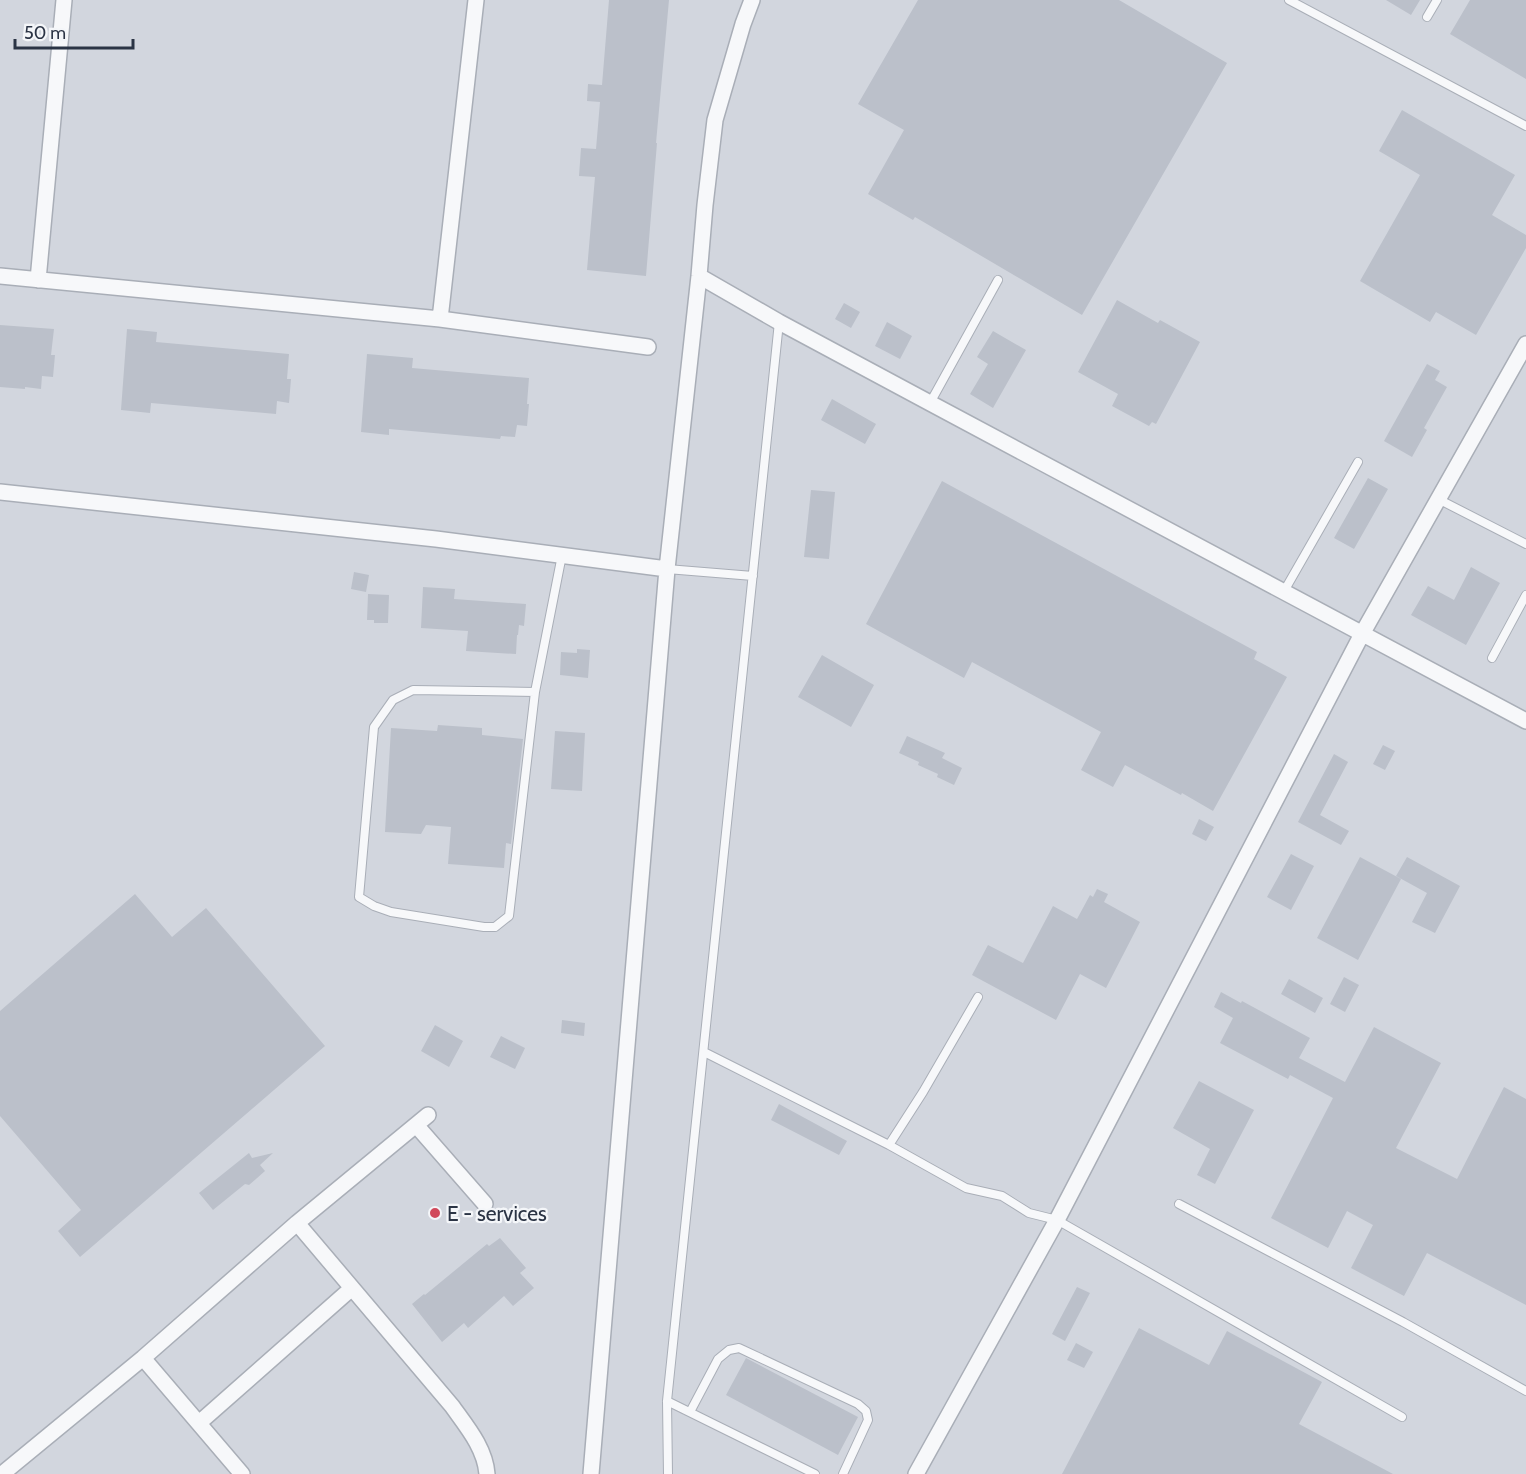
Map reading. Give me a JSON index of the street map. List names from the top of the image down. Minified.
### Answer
{"places":["E - services"],"scale_bar":"50 m"}
